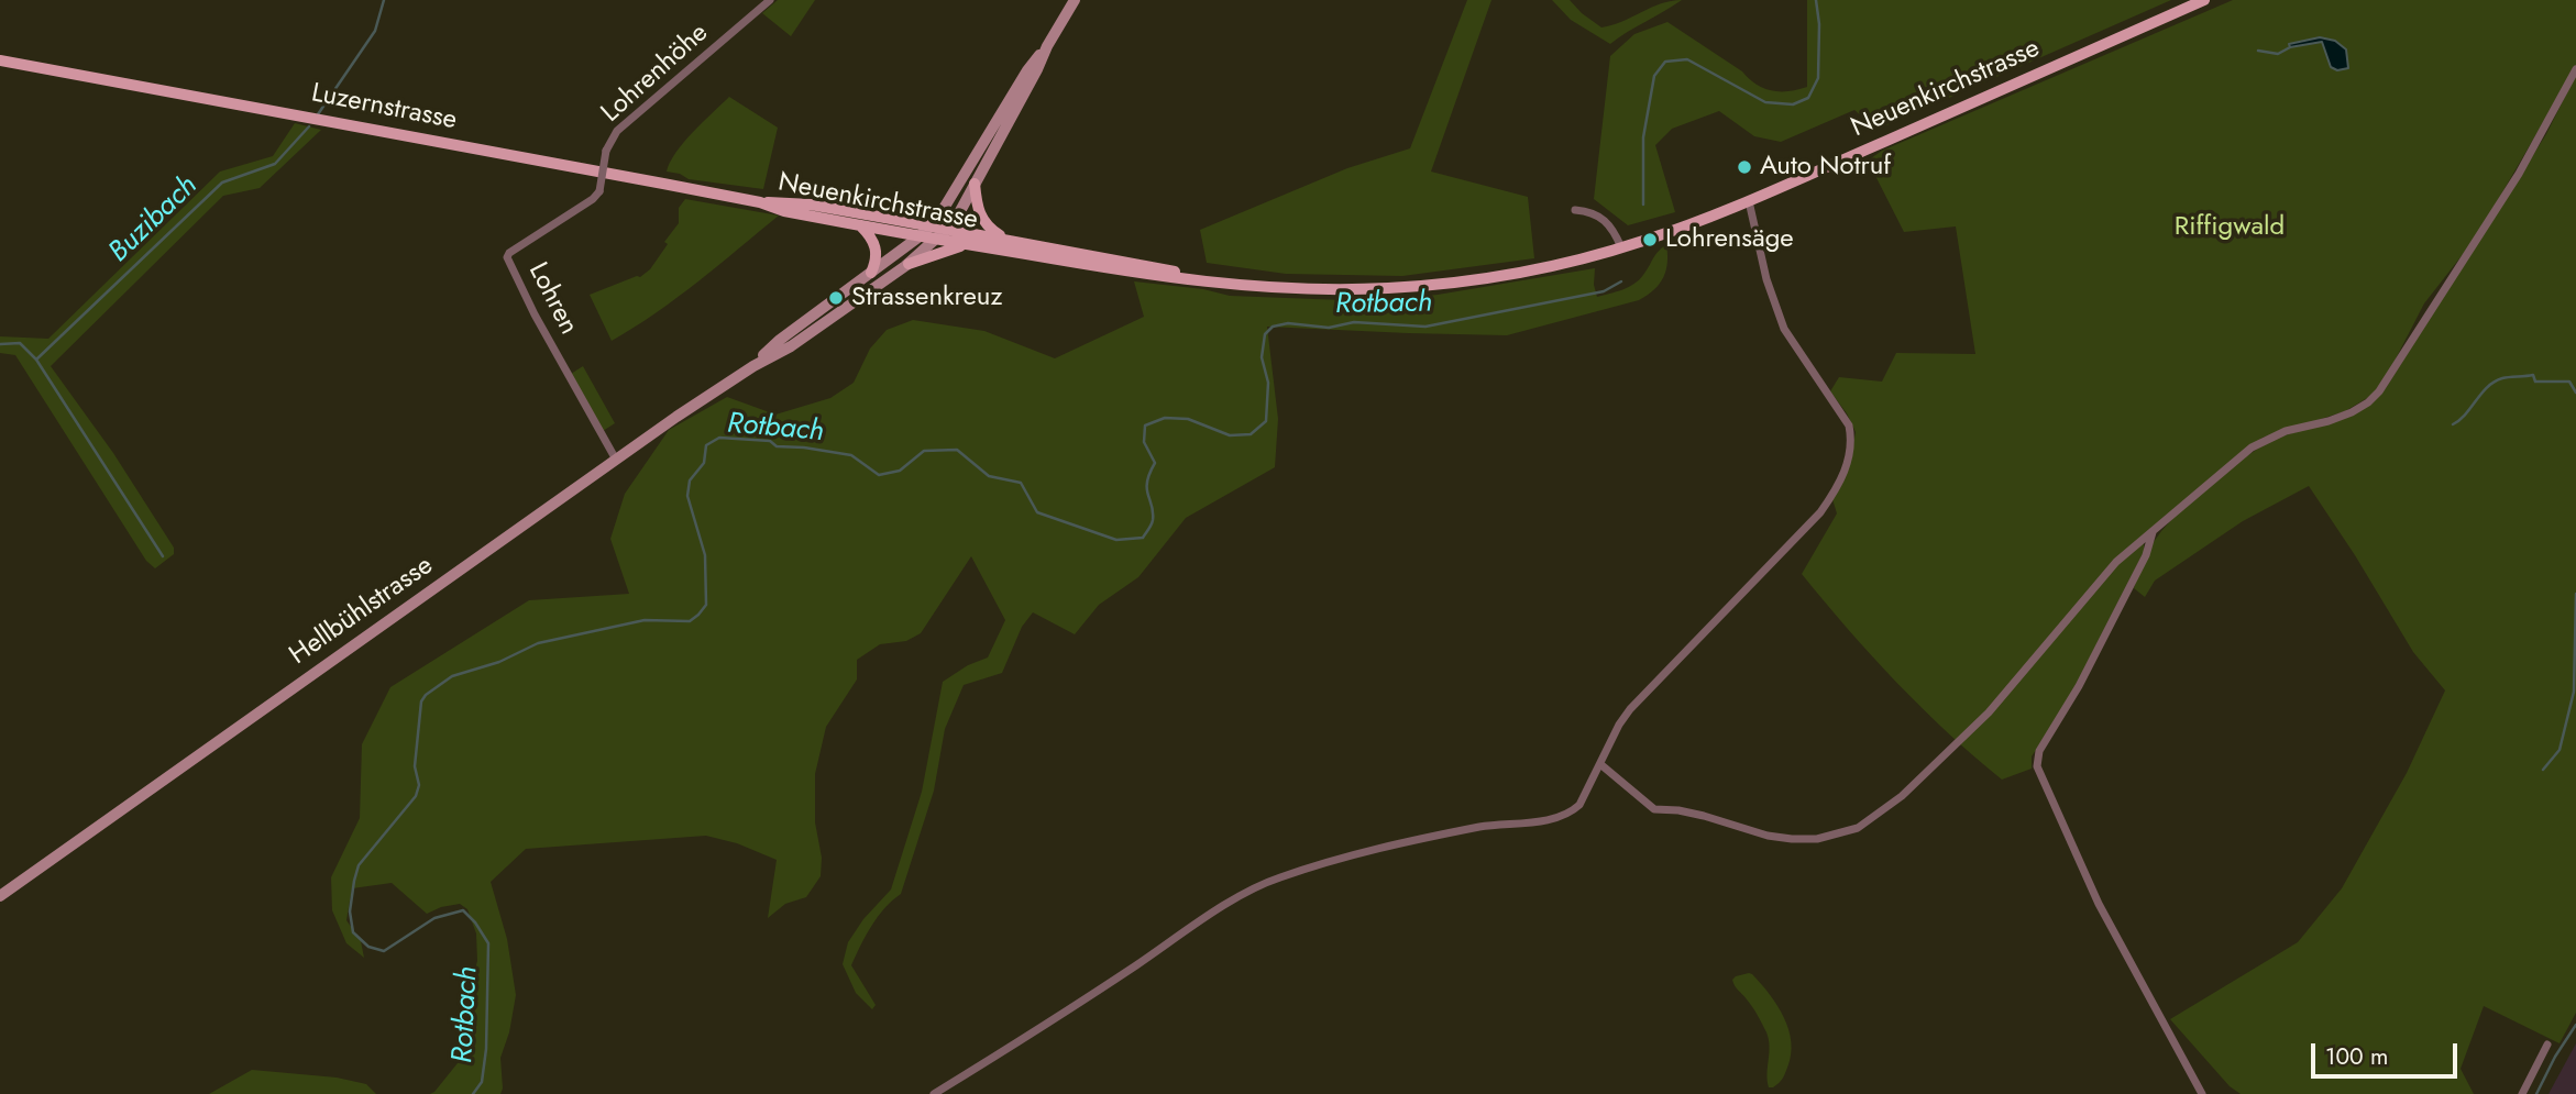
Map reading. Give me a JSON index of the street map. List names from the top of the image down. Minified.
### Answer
{"streets":{"main road":["Neuenkirchstrasse","Luzernstrasse","Hellbühlstrasse"],"street":["Lohrenhöhe","Lohren"]},"crossings":[["Lohrenhöhe","Lohren"],["Neuenkirchstrasse","Luzernstrasse"],["Neuenkirchstrasse","Hellbühlstrasse"],["Lohren","Hellbühlstrasse"]],"water":["Buzibach","Rotbach"],"parks":["Riffigwald"],"places":["Auto Notruf","Lohrensäge","Strassenkreuz"],"scale_bar":"100 m"}
